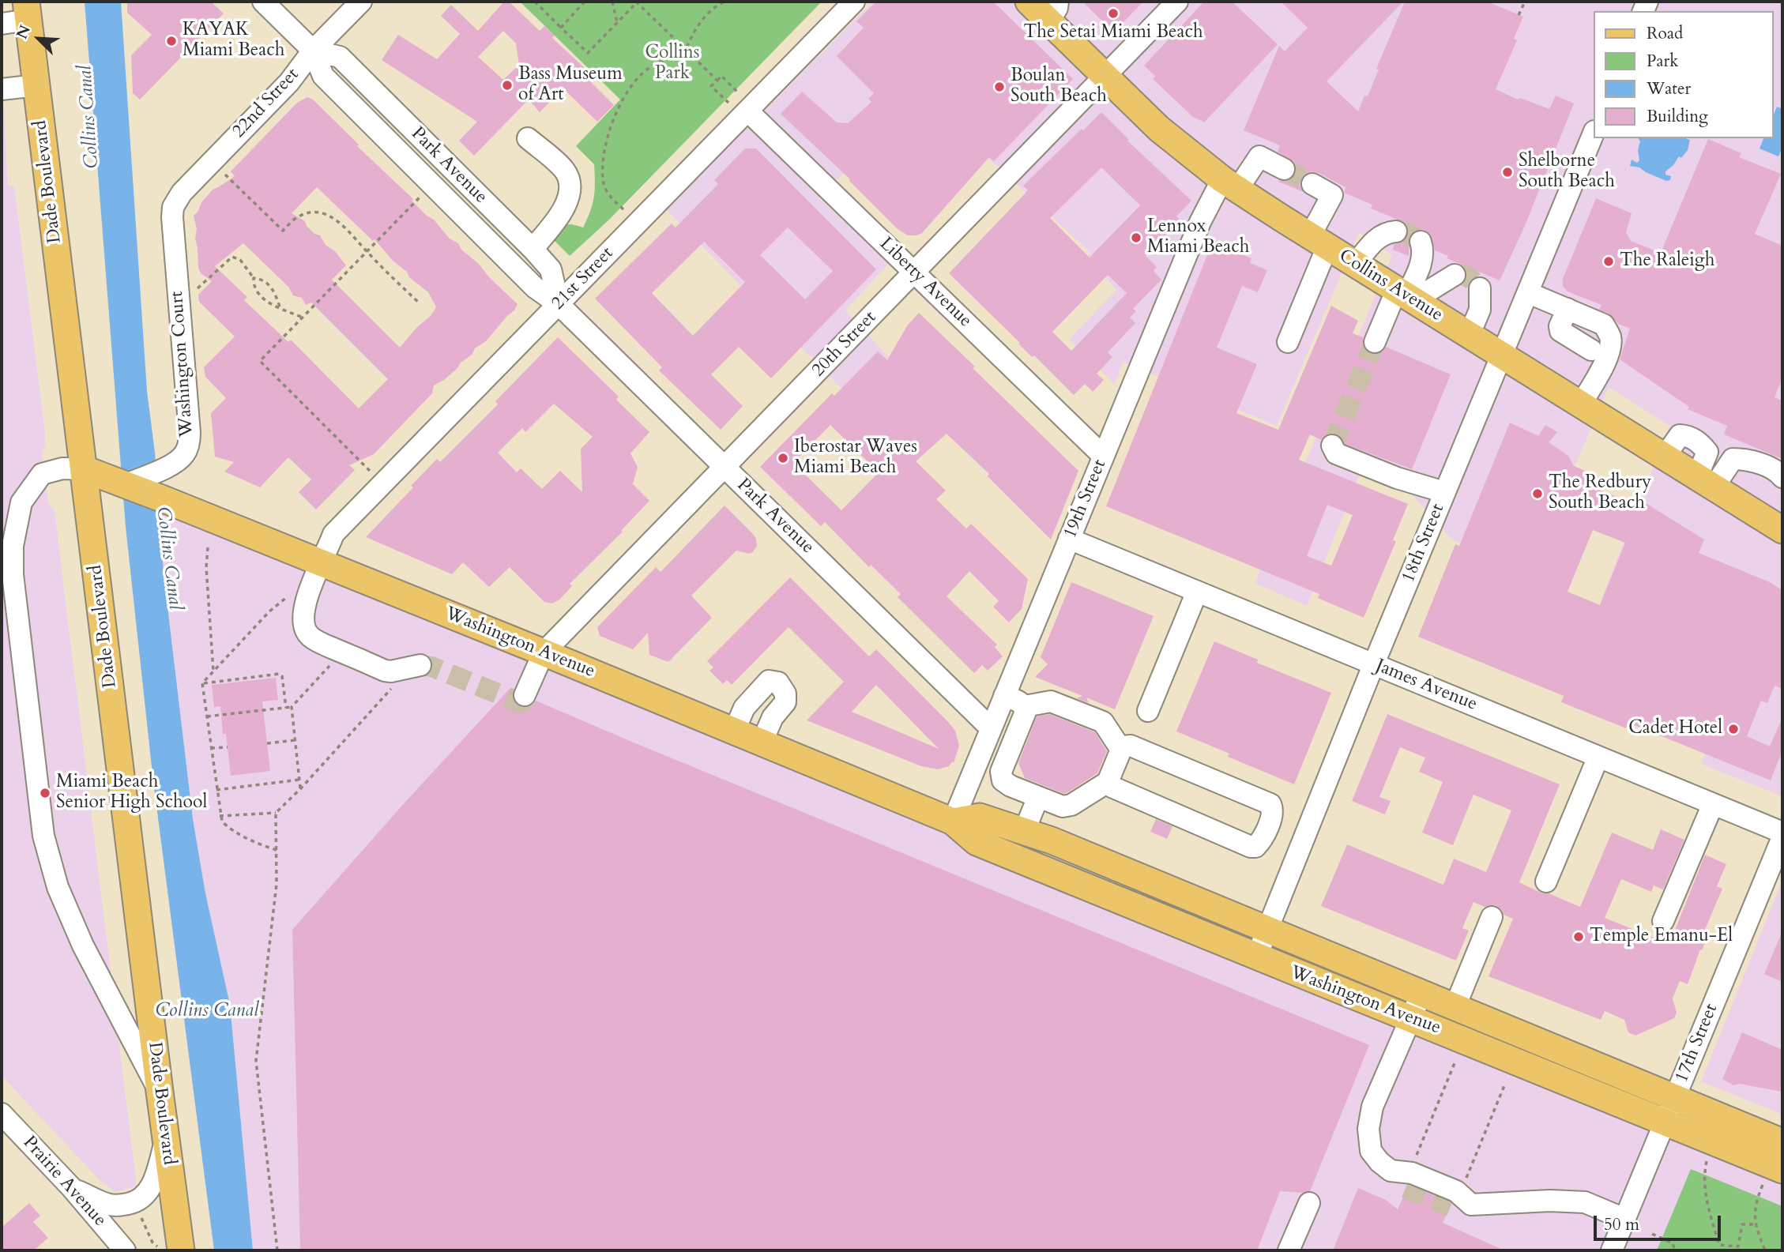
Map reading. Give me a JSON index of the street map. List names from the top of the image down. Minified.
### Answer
{"streets":{"main road":["Dade Boulevard","Collins Avenue","Washington Avenue"],"street":["22nd Street","Park Avenue","21st Street","Liberty Avenue","20th Street","Washington Court","19th Street","18th Street","James Avenue","17th Street","Prairie Avenue"]},"crossings":[["22nd Street","Park Avenue"],["22nd Street","Washington Court"],["Park Avenue","21st Street"],["Park Avenue","20th Street"],["Park Avenue","19th Street"],["Dade Boulevard","Washington Avenue"],["21st Street","Liberty Avenue"],["21st Street","Washington Avenue"],["Liberty Avenue","20th Street"],["Liberty Avenue","19th Street"],["Collins Avenue","20th Street"],["Collins Avenue","19th Street"],["Collins Avenue","18th Street"],["20th Street","Washington Avenue"],["Washington Court","Washington Avenue"],["19th Street","Washington Avenue"],["19th Street","James Avenue"],["18th Street","Washington Avenue"],["18th Street","James Avenue"],["Washington Avenue","17th Street"],["James Avenue","17th Street"]],"water":["Collins Canal"],"parks":["Collins Park"],"places":["The Setai Miami Beach","KAYAK Miami Beach","Bass Museum of Art","Boulan South Beach","Shelborne South Beach","Lennox Miami Beach","The Raleigh","Iberostar Waves Miami Beach","The Redbury South Beach","Cadet Hotel","Miami Beach Senior High School","Temple Emanu-El"],"legend":["Road","Park","Water","Building"],"scale_bar":"50 m","north":"top left"}
